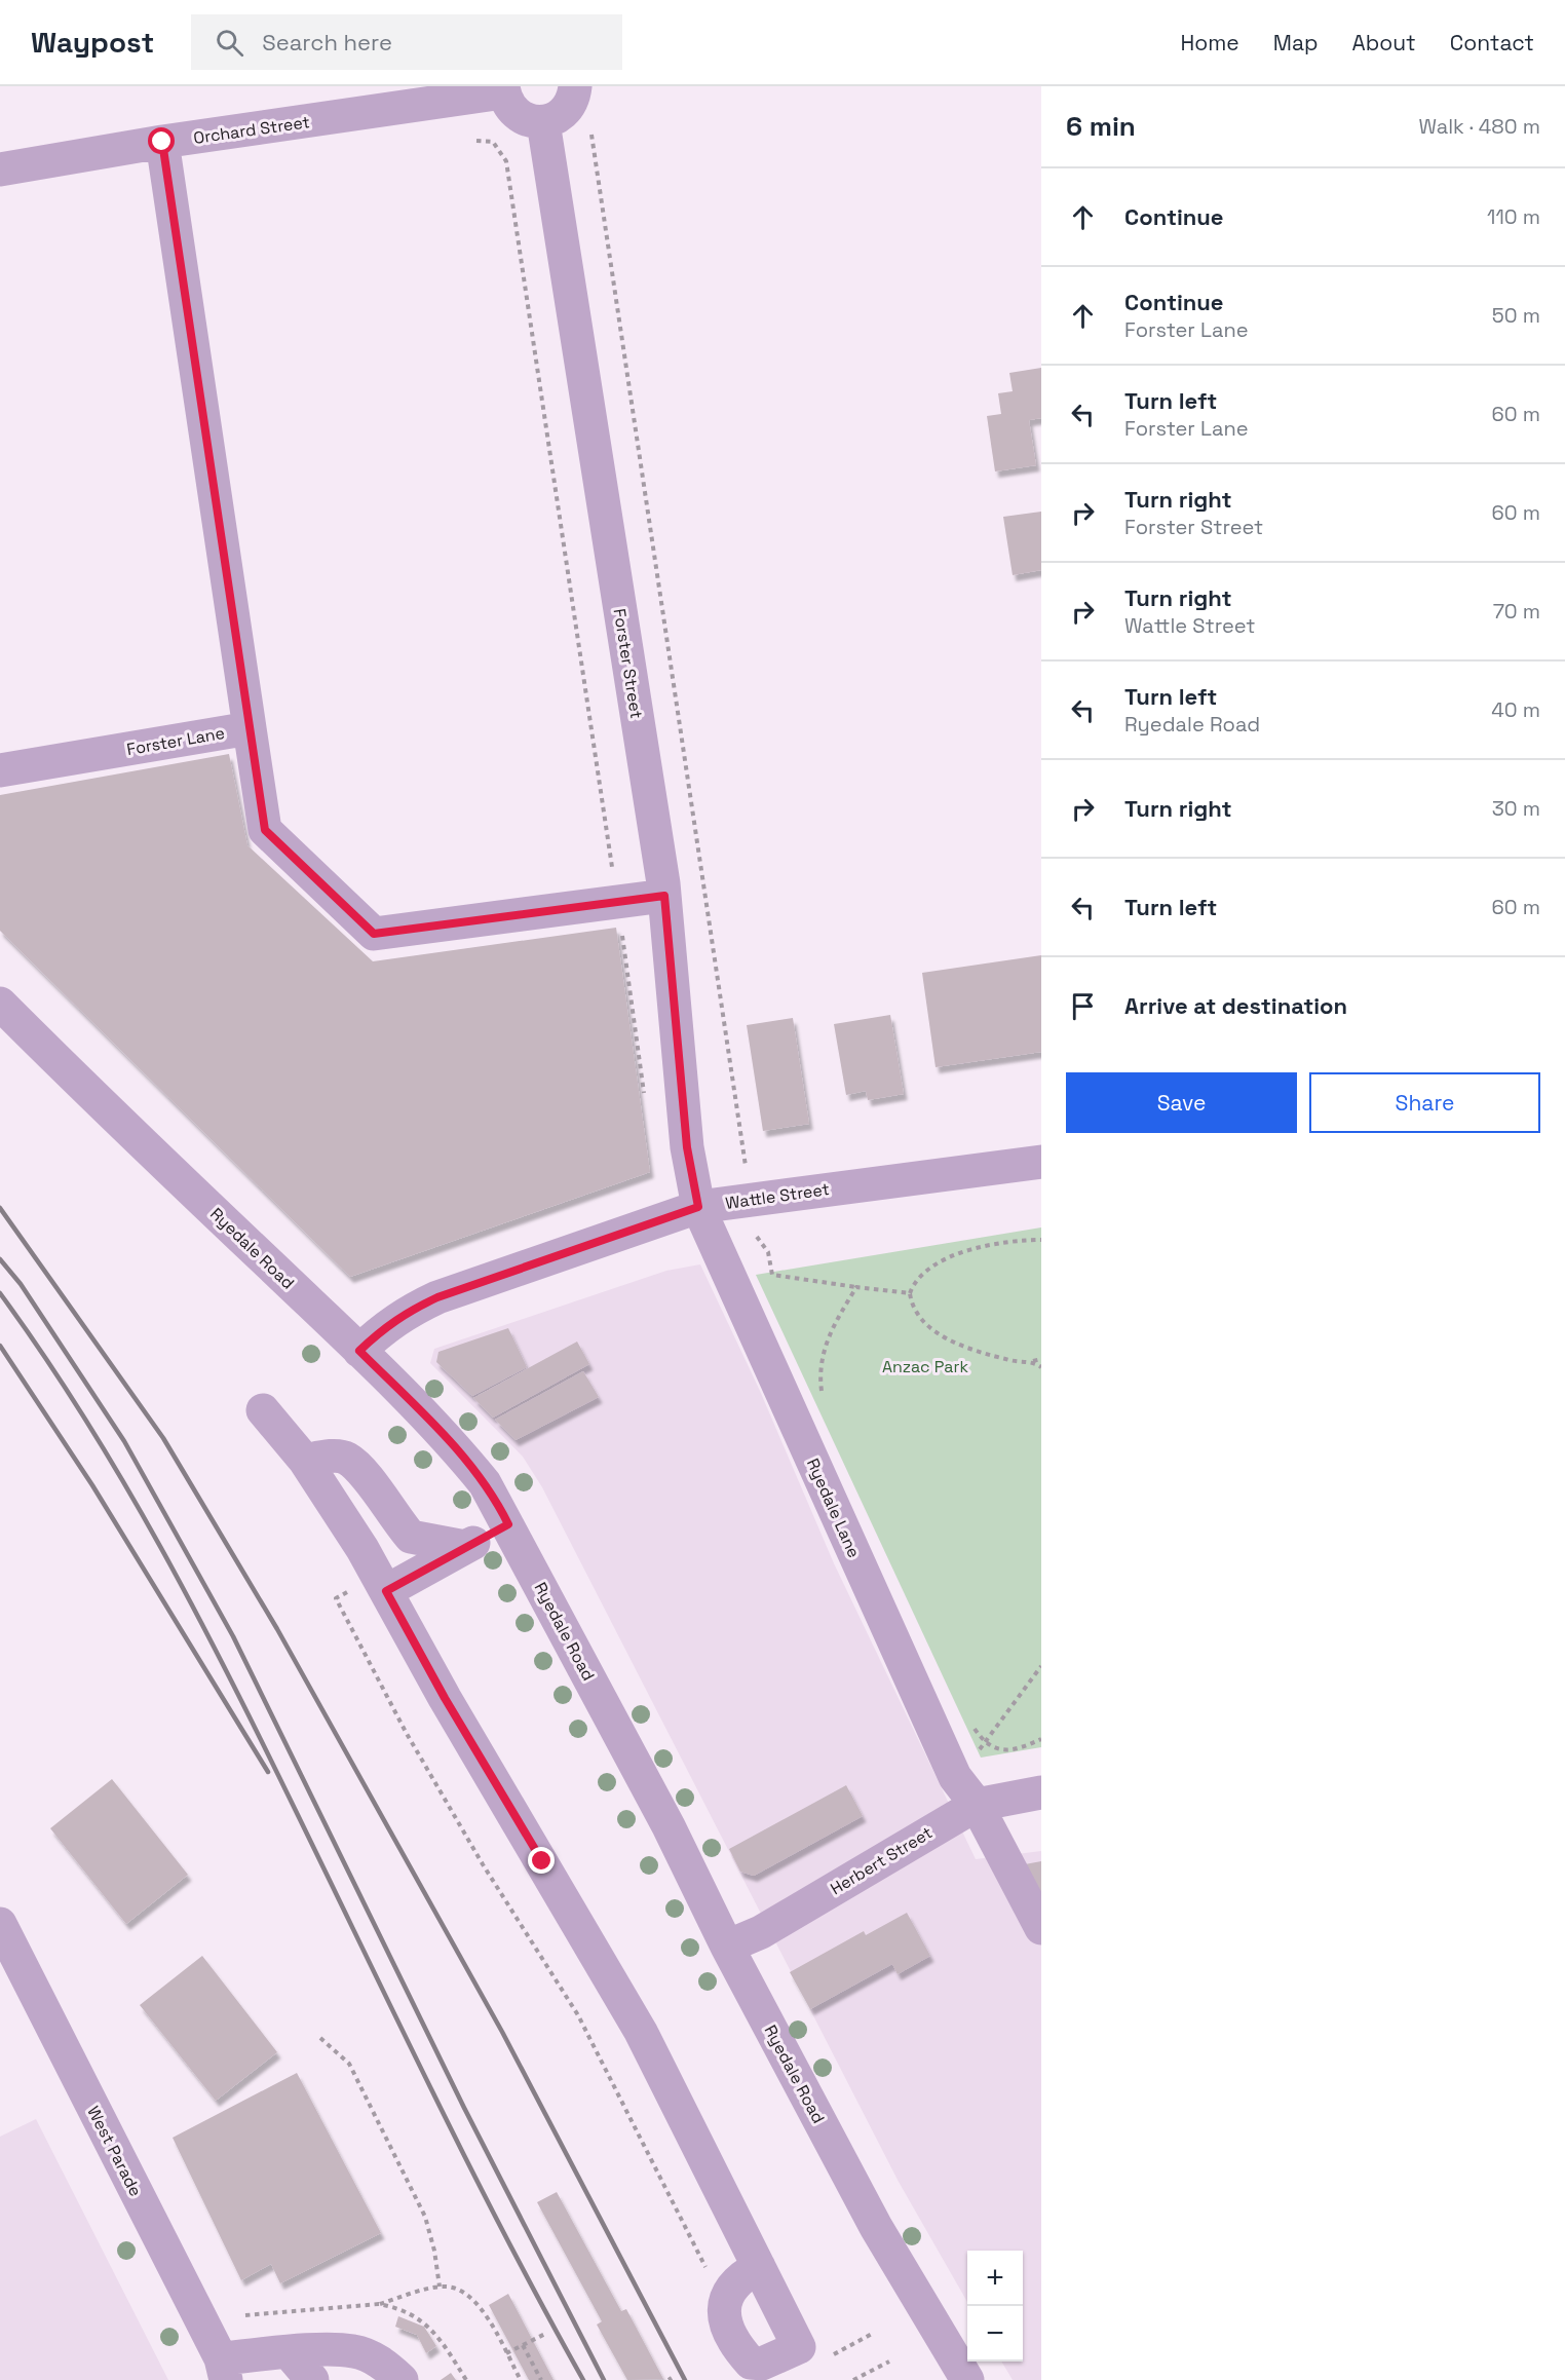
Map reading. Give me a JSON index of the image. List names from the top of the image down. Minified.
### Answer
{"streets":{"street":["Orchard Street","Forster Street","Forster Lane","Wattle Street","Ryedale Road","Ryedale Lane","Herbert Street","West Parade"]},"crossings":[["Forster Street","Forster Lane"],["Forster Street","Wattle Street"],["Forster Street","Ryedale Lane"],["Wattle Street","Ryedale Road"],["Wattle Street","Ryedale Lane"],["Ryedale Road","Herbert Street"],["Ryedale Lane","Herbert Street"]],"parks":["Anzac Park"],"page":{"header":"Waypost","search":"Search here","nav":["Home","Map","About","Contact"],"heading":["6 min","Walk · 480 m"],"list":[["Continue","110 m"],["Continue","Forster Lane","50 m"],["Turn left","Forster Lane","60 m"],["Turn right","Forster Street","60 m"],["Turn right","Wattle Street","70 m"],["Turn left","Ryedale Road","40 m"],["Turn right","30 m"],["Turn left","60 m"],"Arrive at destination"],"buttons":["Save","Share"],"map_buttons":["+","−"]}}
